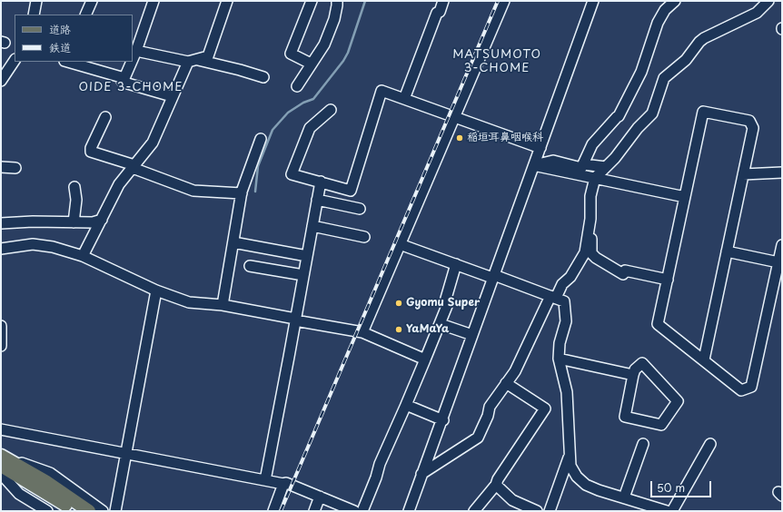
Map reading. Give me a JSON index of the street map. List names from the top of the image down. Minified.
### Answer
{"districts":["MATSUMOTO 3-CHOME","OIDE 3-CHOME"],"places":["稲垣耳鼻咽喉科","Gyomu Super","YaMaYa"],"legend":["道路","鉄道"],"scale_bar":"50 m"}
